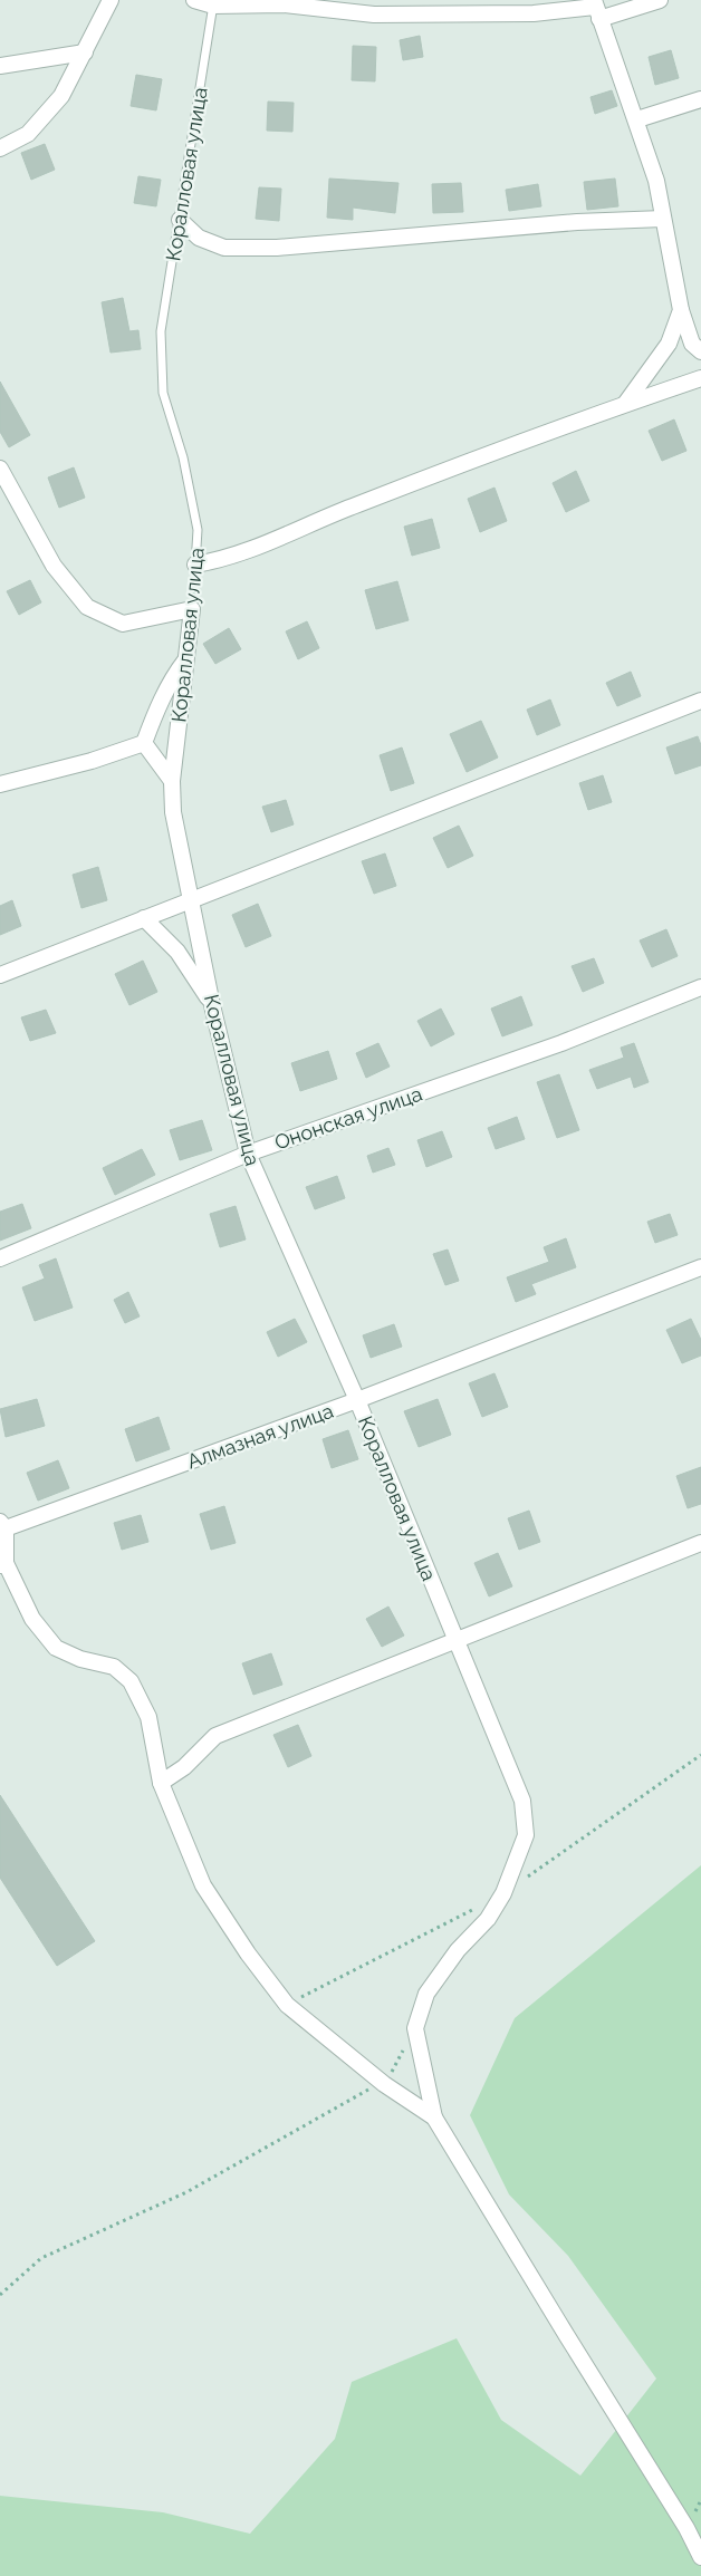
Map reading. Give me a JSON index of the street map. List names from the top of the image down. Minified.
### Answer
{"streets":{"street":["Коралловая улица","Ононская улица","Алмазная улица"]},"crossings":[["Коралловая улица","Ононская улица"],["Коралловая улица","Алмазная улица"]]}
